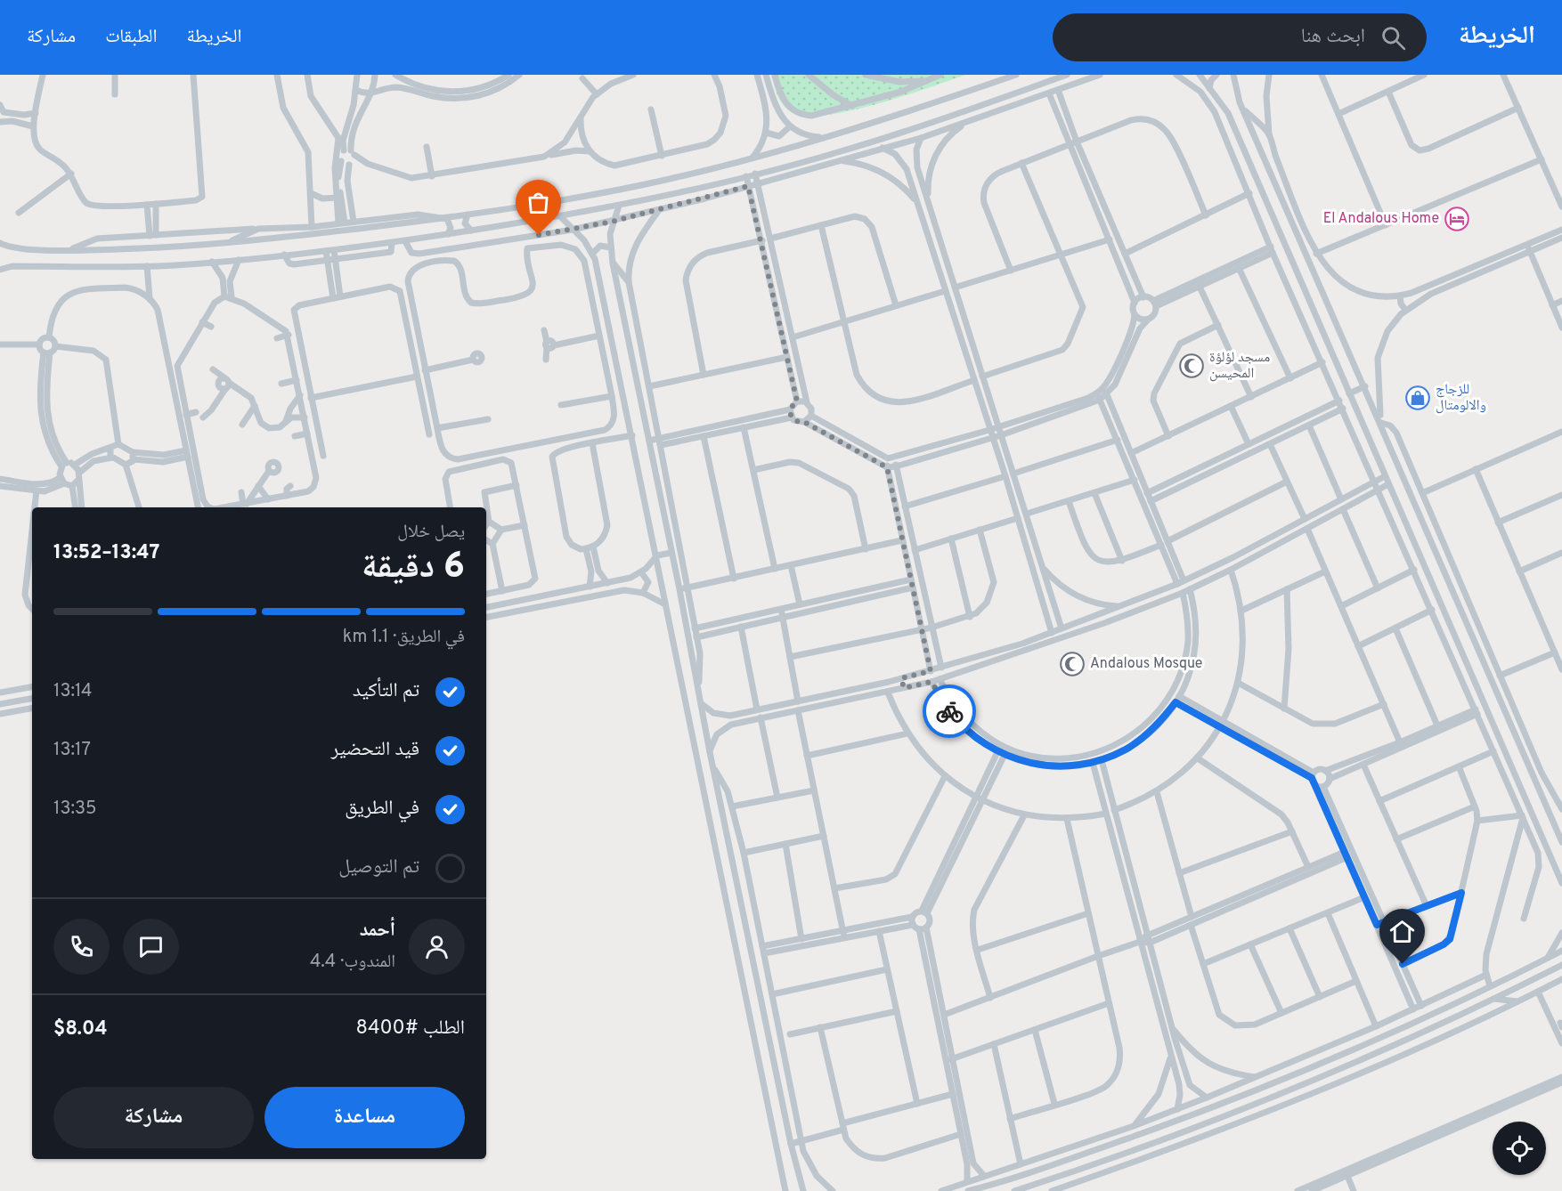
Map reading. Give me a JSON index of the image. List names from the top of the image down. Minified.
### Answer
{"places":{"hotel":["El Andalous Home"],"mosque":["مسجد لؤلؤة المحيسن","Andalous Mosque"],"shop":["للزجاج والالومتال"]},"page":{"header":"الخريطة","search":"ابحث هنا","nav":["الخريطة","الطبقات","مشاركة"],"heading":["6 دقيقة","يصل خلال","13:47–13:52"],"panel":["أحمد","المندوب · 4.4","الطلب #8400","$8.04"],"bar":"في الطريق · 1.1 km","list":[["تم التأكيد","13:14"],["قيد التحضير","13:17"],["في الطريق","13:35"],"تم التوصيل"],"buttons":["مساعدة","مشاركة"]}}
